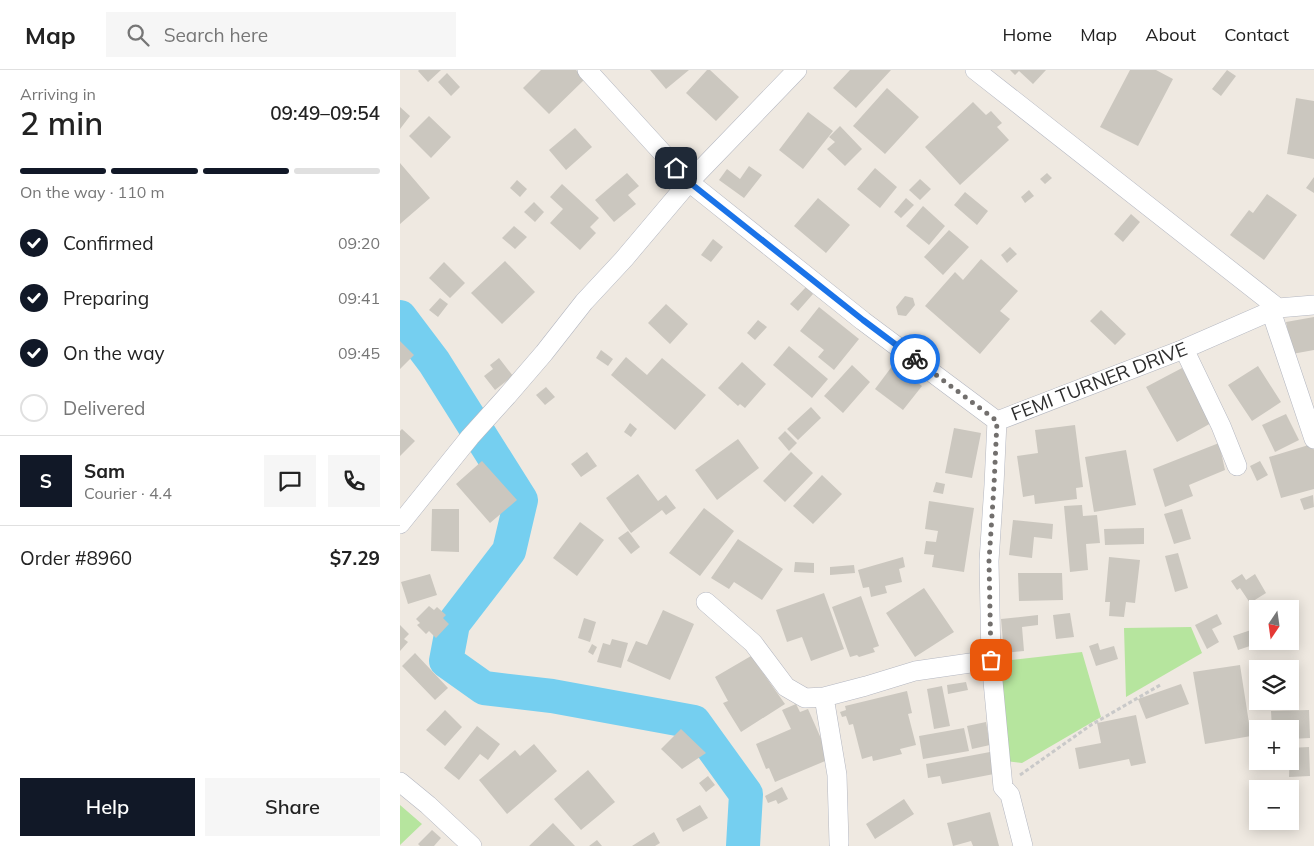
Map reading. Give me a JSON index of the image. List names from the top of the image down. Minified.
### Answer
{"streets":{"street":["FEMI TURNER DRIVE"]},"north":"bottom","page":{"header":"Map","search":"Search here","nav":["Home","Map","About","Contact"],"heading":["2 min","Arriving in","09:49–09:54"],"panel":["Sam","Courier · 4.4","Order #8960","$7.29"],"bar":"On the way · 110 m","list":[["Confirmed","09:20"],["Preparing","09:41"],["On the way","09:45"],"Delivered"],"round":"S","map_buttons":["+","−"],"buttons":["Help","Share"]}}
